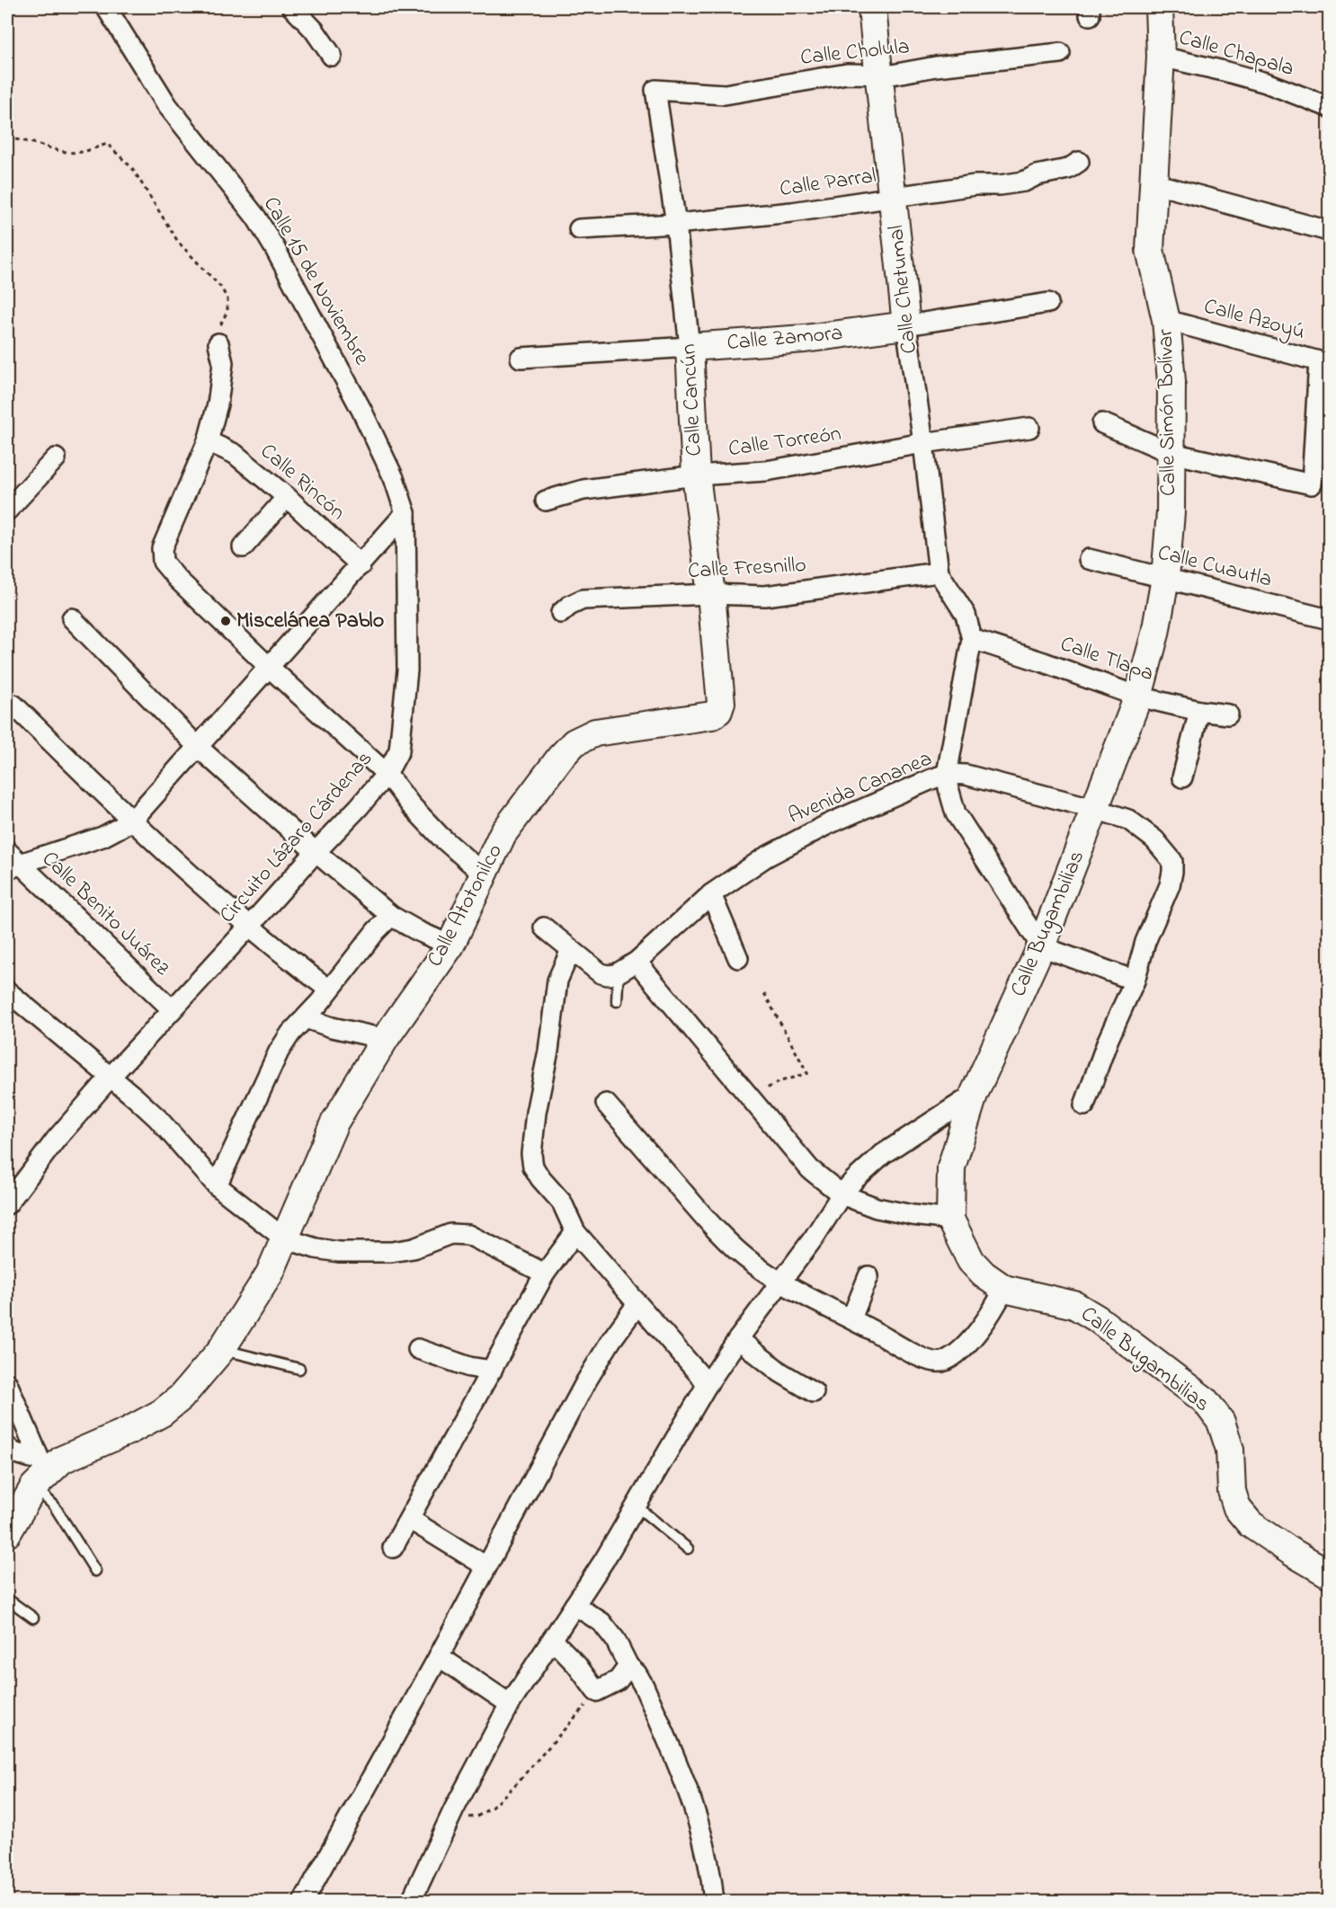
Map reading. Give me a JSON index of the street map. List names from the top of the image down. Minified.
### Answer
{"streets":{"street":["Calle Cholula","Calle Chapala","Calle Parral","Calle 15 de Noviembre","Calle Chetumal","Calle Azoyú","Calle Zamora","Calle Cancún","Calle Simón Bolívar","Calle Torreón","Calle Rincón","Calle Cuautla","Calle Fresnillo","Calle Tlapa","Avenida Cananea","Circuito Lázaro Cárdenas","Calle Atotonilco","Calle Benito Juárez","Calle Bugambilias"]},"crossings":[["Calle Cholula","Calle Chetumal"],["Calle Cholula","Calle Cancún"],["Calle Chapala","Calle Simón Bolívar"],["Calle Parral","Calle Chetumal"],["Calle Parral","Calle Cancún"],["Calle 15 de Noviembre","Circuito Lázaro Cárdenas"],["Calle Chetumal","Calle Zamora"],["Calle Chetumal","Calle Torreón"],["Calle Chetumal","Calle Fresnillo"],["Calle Azoyú","Calle Simón Bolívar"],["Calle Zamora","Calle Cancún"],["Calle Cancún","Calle Torreón"],["Calle Cancún","Calle Fresnillo"],["Calle Cancún","Calle Atotonilco"],["Calle Simón Bolívar","Calle Cuautla"],["Calle Simón Bolívar","Calle Tlapa"],["Calle Simón Bolívar","Avenida Cananea"],["Calle Simón Bolívar","Calle Bugambilias"],["Avenida Cananea","Calle Bugambilias"],["Circuito Lázaro Cárdenas","Calle Benito Juárez"]],"places":["Miscelánea Pablo"]}
